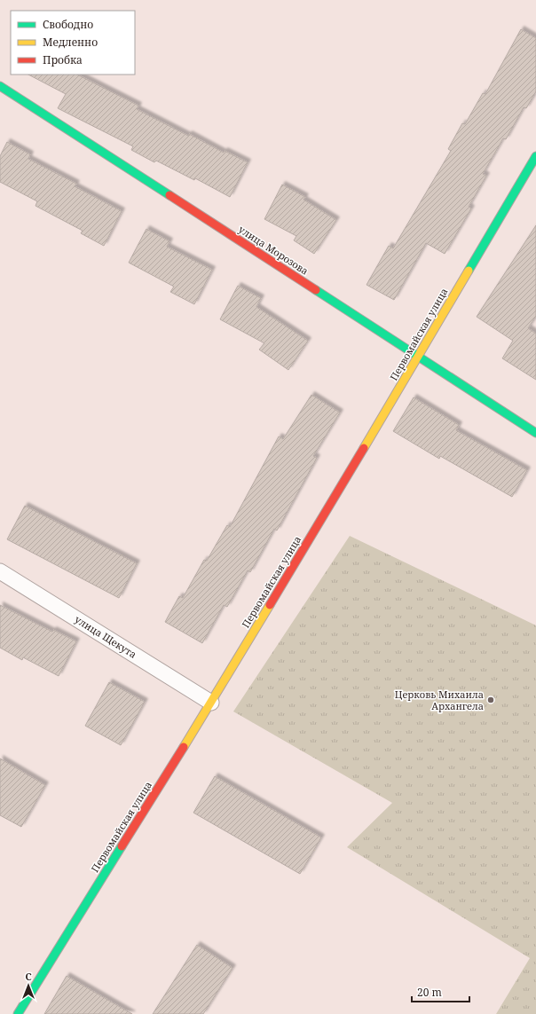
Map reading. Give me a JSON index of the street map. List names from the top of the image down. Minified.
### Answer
{"streets":{"street":["улица Морозова","Первомайская улица","улица Щекута"]},"crossings":[["улица Морозова","Первомайская улица"],["Первомайская улица","улица Щекута"]],"places":["Церковь Михаила Архангела"],"legend":["Свободно","Медленно","Пробка"],"scale_bar":"20 m","north":"top"}
